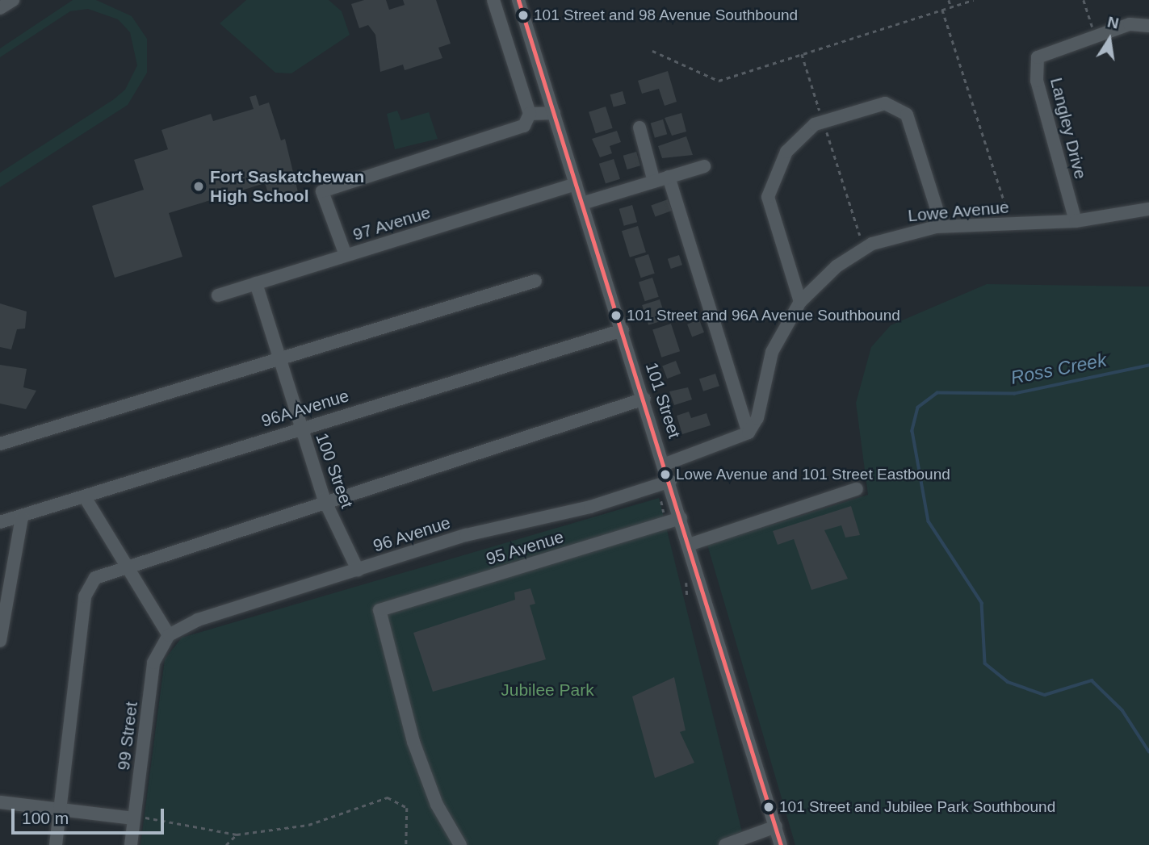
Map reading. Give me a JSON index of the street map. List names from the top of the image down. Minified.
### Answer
{"streets":{"street":["Langley Drive","Lowe Avenue","97 Avenue","101 Street","96A Avenue","100 Street","96 Avenue","95 Avenue","99 Street"]},"crossings":[["Langley Drive","Lowe Avenue"],["97 Avenue","101 Street"],["97 Avenue","100 Street"],["101 Street","96A Avenue"],["101 Street","96 Avenue"],["101 Street","95 Avenue"],["96A Avenue","100 Street"],["100 Street","96 Avenue"],["96 Avenue","99 Street"]],"water":["Ross Creek"],"parks":["Jubilee Park"],"places":["101 Street and 98 Avenue Southbound","Fort Saskatchewan High School","101 Street and 96A Avenue Southbound","Lowe Avenue and 101 Street Eastbound","101 Street and Jubilee Park Southbound"],"scale_bar":"100 m","north":"top"}
